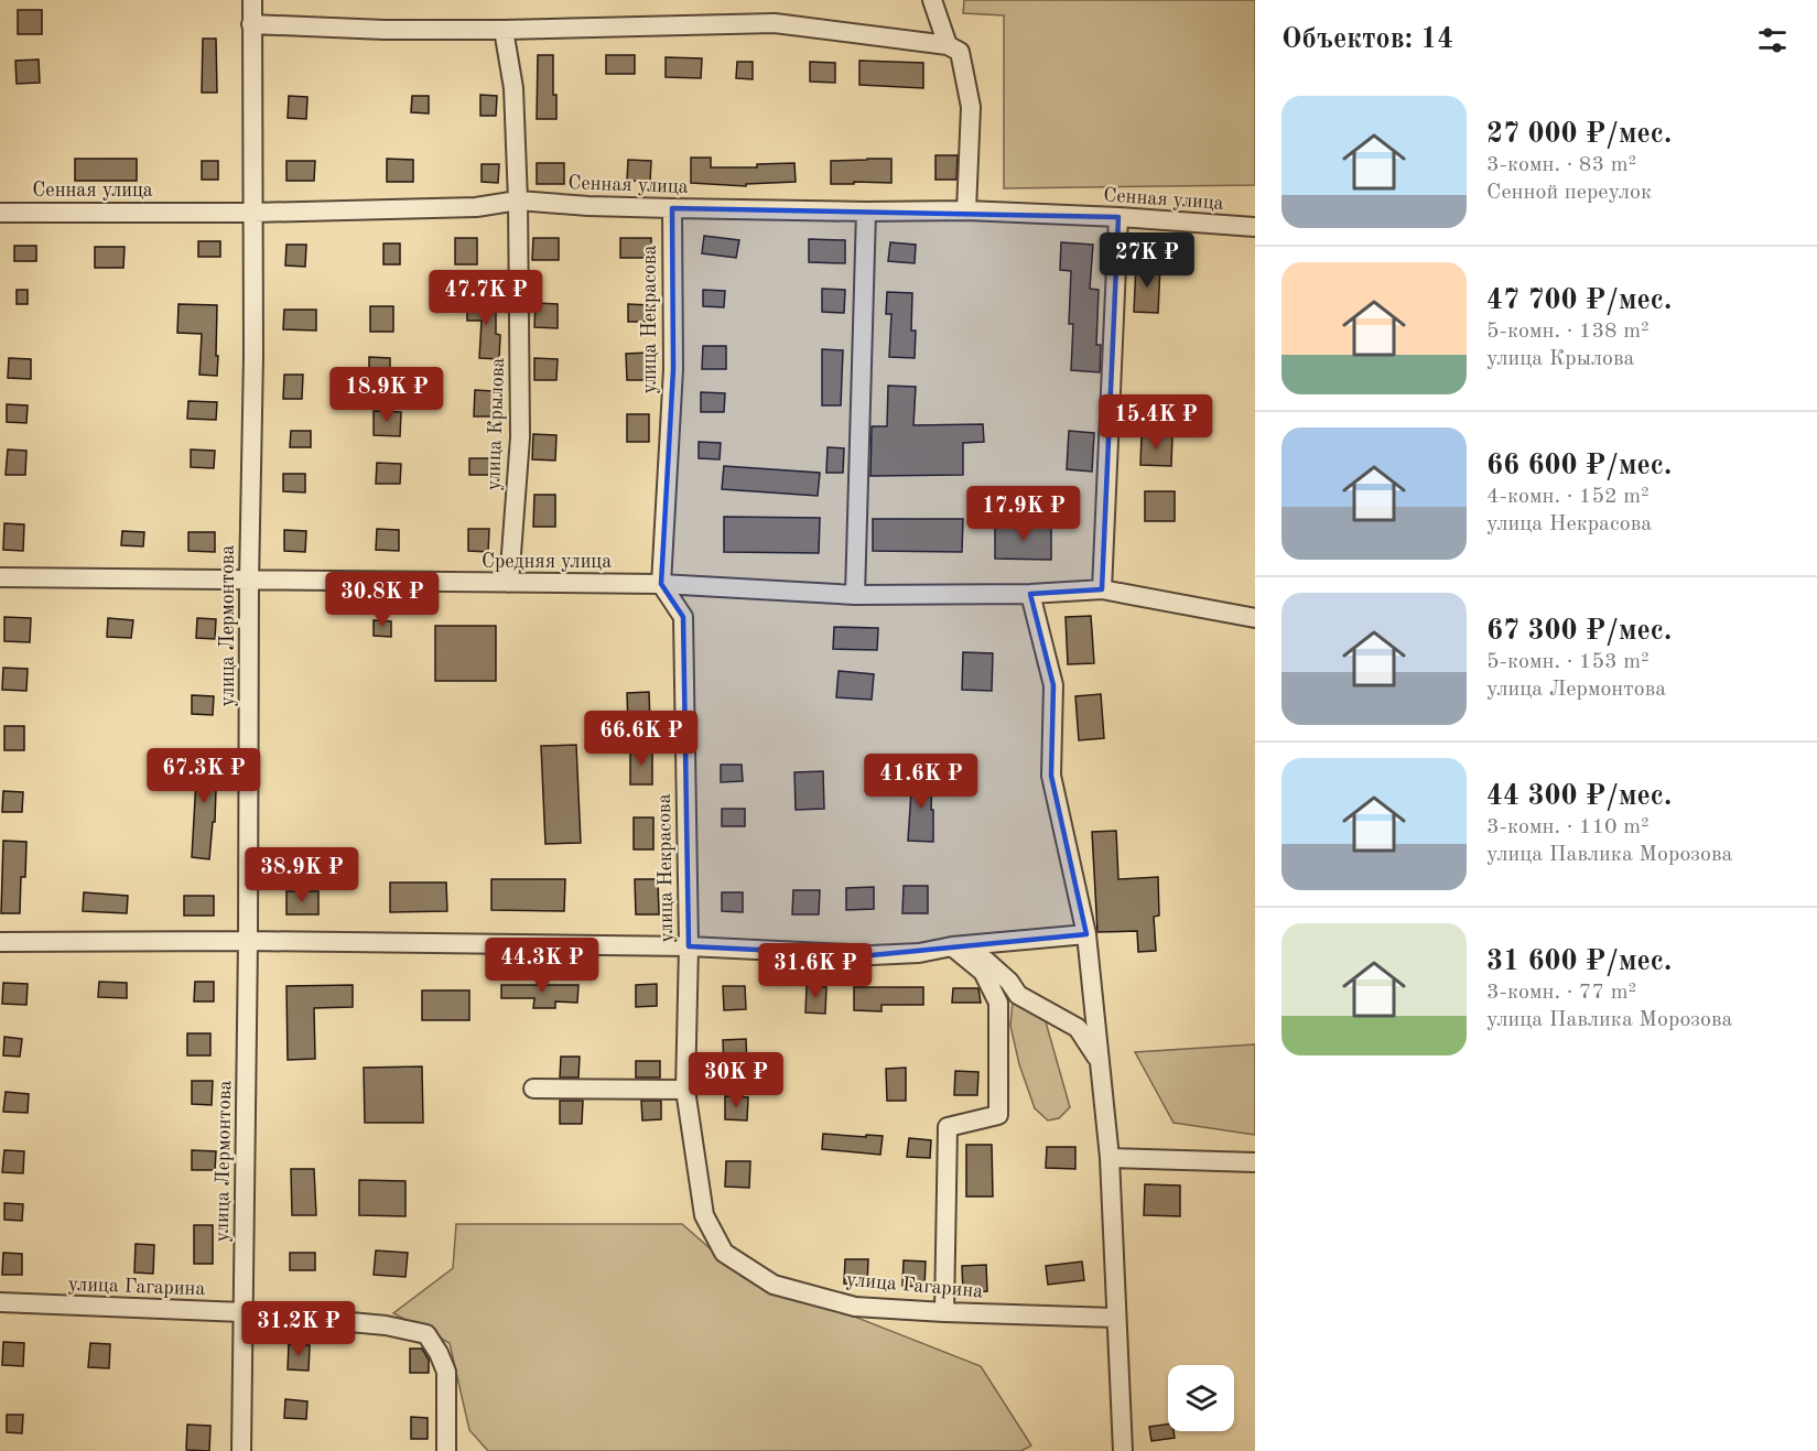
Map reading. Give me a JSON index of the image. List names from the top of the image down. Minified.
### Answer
{"streets":{"street":["Сенная улица","улица Некрасова","улица Крылова","Средняя улица","улица Лермонтова","улица Гагарина"]},"crossings":[["Сенная улица","улица Некрасова"],["Сенная улица","улица Крылова"],["Сенная улица","улица Лермонтова"],["улица Некрасова","Средняя улица"],["улица Некрасова","улица Гагарина"],["улица Крылова","Средняя улица"],["Средняя улица","улица Лермонтова"],["улица Лермонтова","улица Гагарина"]],"page":{"heading":"Объектов: 14","list":[{"name":"27 000 ₽/мес.","note":"3-комн. · 83 m² · Сенной переулок"},{"name":"47 700 ₽/мес.","note":"5-комн. · 138 m² · улица Крылова"},{"name":"66 600 ₽/мес.","note":"4-комн. · 152 m² · улица Некрасова"},{"name":"67 300 ₽/мес.","note":"5-комн. · 153 m² · улица Лермонтова"},{"name":"44 300 ₽/мес.","note":"3-комн. · 110 m² · улица Павлика Морозова"},{"name":"31 600 ₽/мес.","note":"3-комн. · 77 m² · улица Павлика Морозова"}],"price":["27K ₽","47.7K ₽","18.9K ₽","15.4K ₽","17.9K ₽","30.8K ₽","66.6K ₽","67.3K ₽","41.6K ₽","38.9K ₽","44.3K ₽","31.6K ₽","30K ₽","31.2K ₽"]}}
